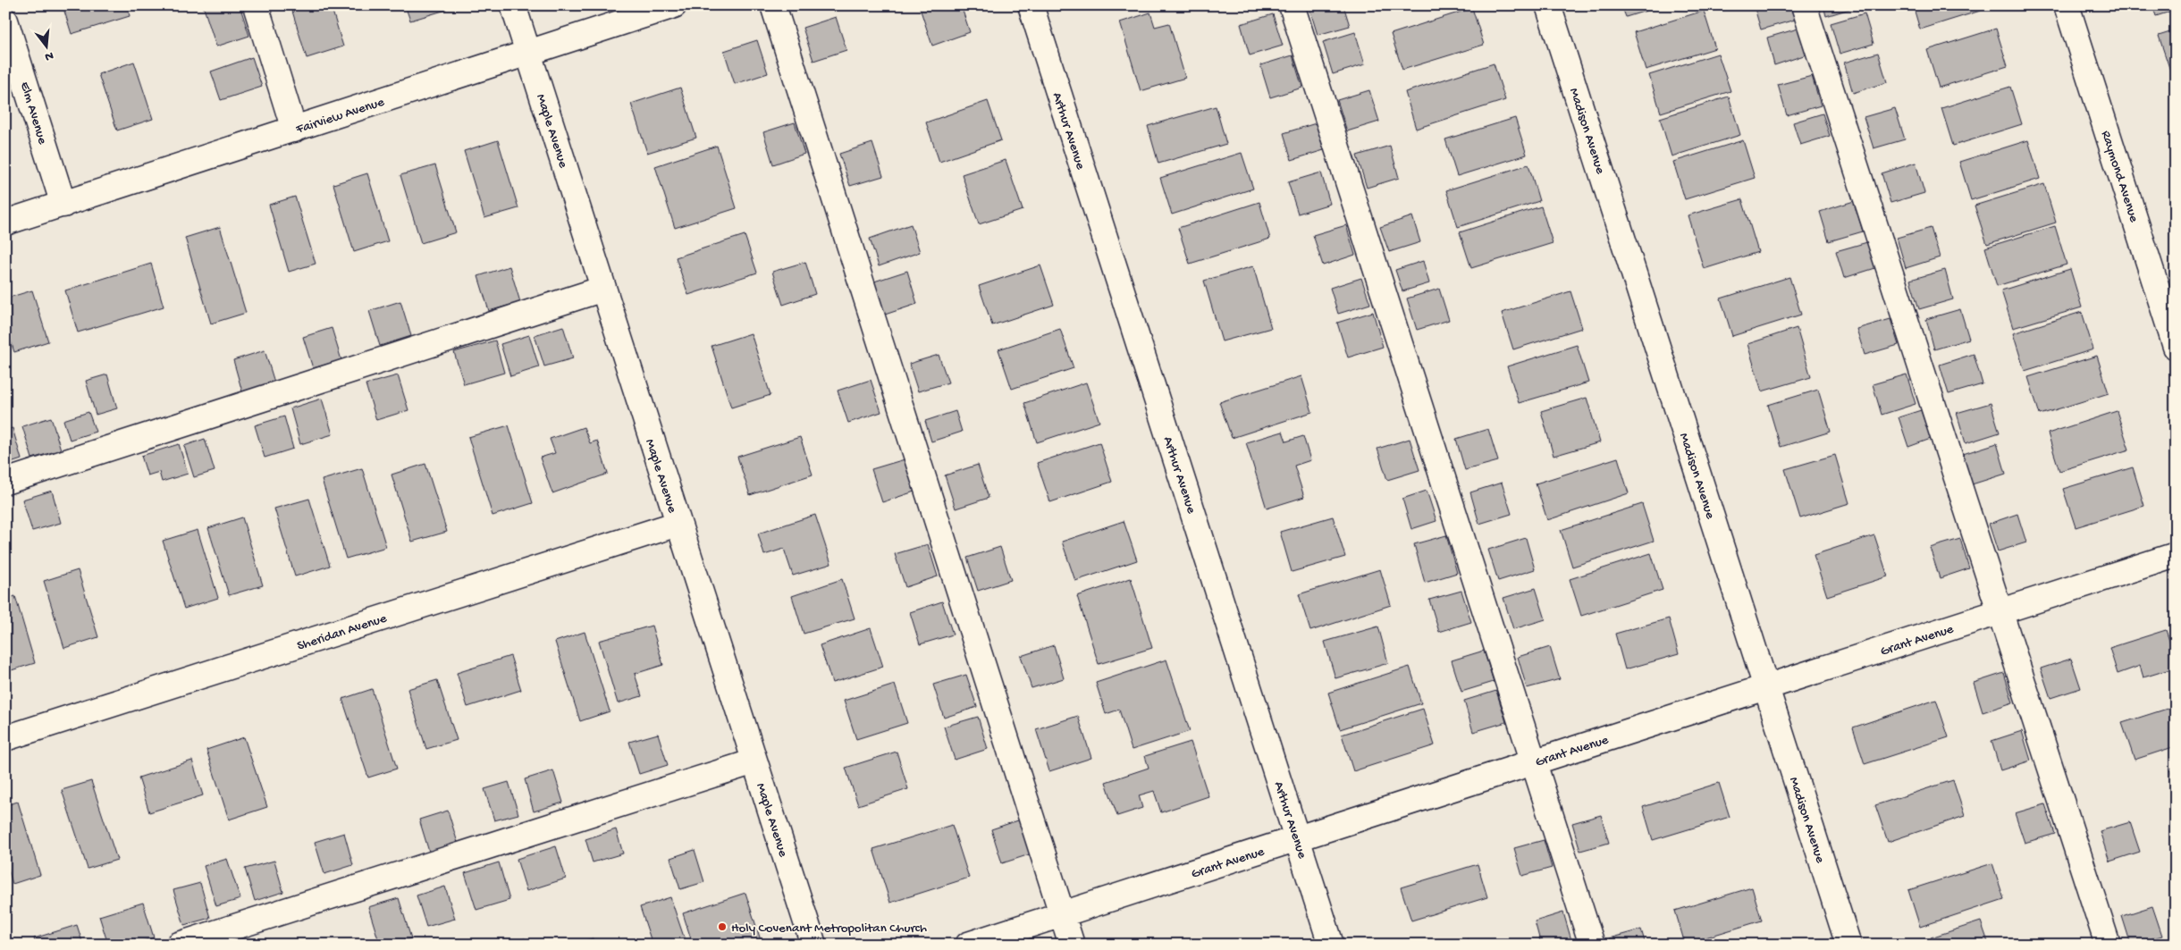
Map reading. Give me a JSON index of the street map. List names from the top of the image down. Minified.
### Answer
{"streets":{"street":["Elm Avenue","Fairview Avenue","Maple Avenue","Arthur Avenue","Madison Avenue","Raymond Avenue","Sheridan Avenue","Grant Avenue"]},"crossings":[["Elm Avenue","Fairview Avenue"],["Fairview Avenue","Maple Avenue"],["Maple Avenue","Sheridan Avenue"],["Arthur Avenue","Grant Avenue"],["Madison Avenue","Grant Avenue"]],"places":["Holy Covenant Metropolitan Church"],"north":"bottom"}
